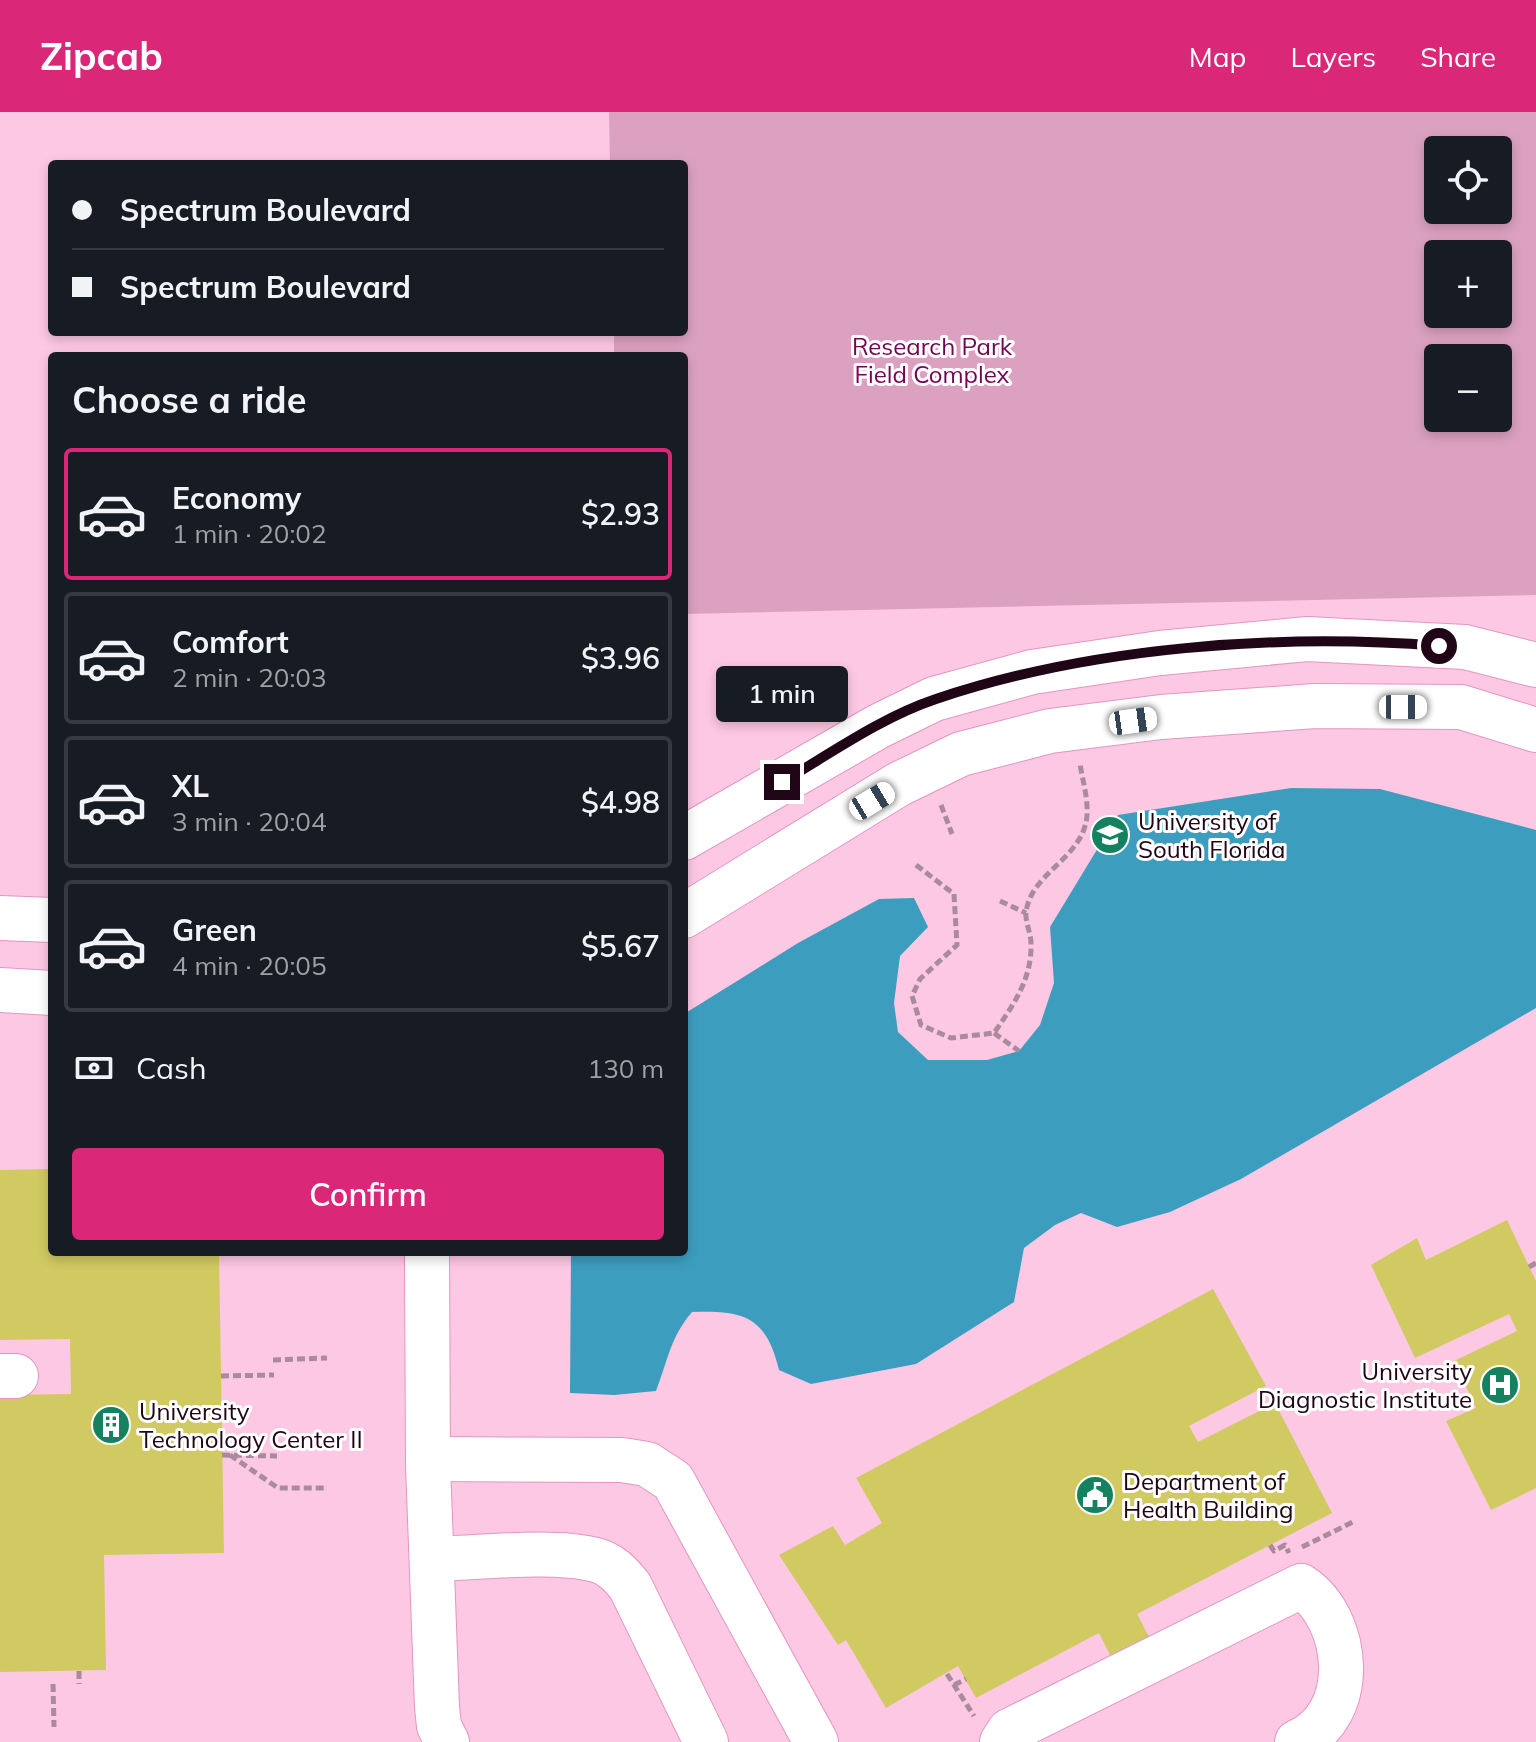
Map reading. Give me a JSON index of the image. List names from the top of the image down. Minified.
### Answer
{"parks":["Research Park Field Complex"],"places":{"school or university":["University of South Florida"],"hospital":["University Diagnostic Institute"],"building":["University Technology Center II"],"public building":["Department of Health Building"]},"page":{"header":"Zipcab","nav":["Map","Layers","Share"],"map_buttons":["+","−"],"banner":["Spectrum Boulevard","Spectrum Boulevard"],"heading":"Choose a ride","list":[{"name":"Economy","note":"1 min · 20:02","value":"$2.93"},{"name":"Comfort","note":"2 min · 20:03","value":"$3.96"},{"name":"XL","note":"3 min · 20:04","value":"$4.98"},{"name":"Green","note":"4 min · 20:05","value":"$5.67"}],"bubble":"1 min","pay":["Cash","130 m"],"buttons":"Confirm"}}
